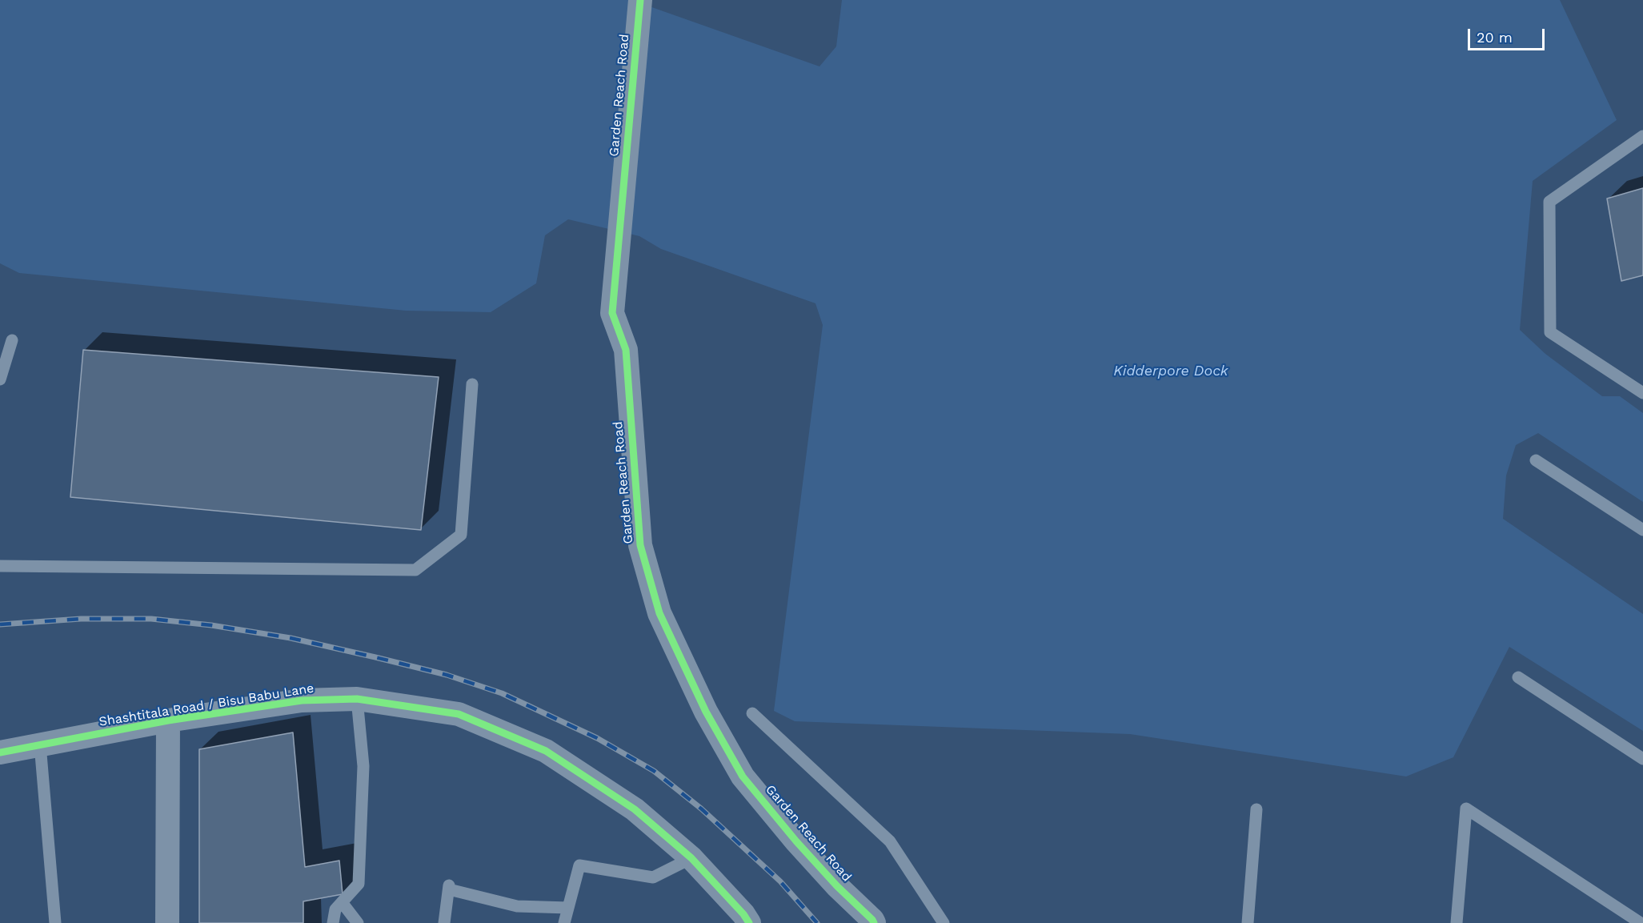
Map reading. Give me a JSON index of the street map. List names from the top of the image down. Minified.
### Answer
{"streets":{"street":["Garden Reach Road","Shashtitala Road / Bisu Babu Lane"]},"water":["Kidderpore Dock"],"scale_bar":"20 m"}
